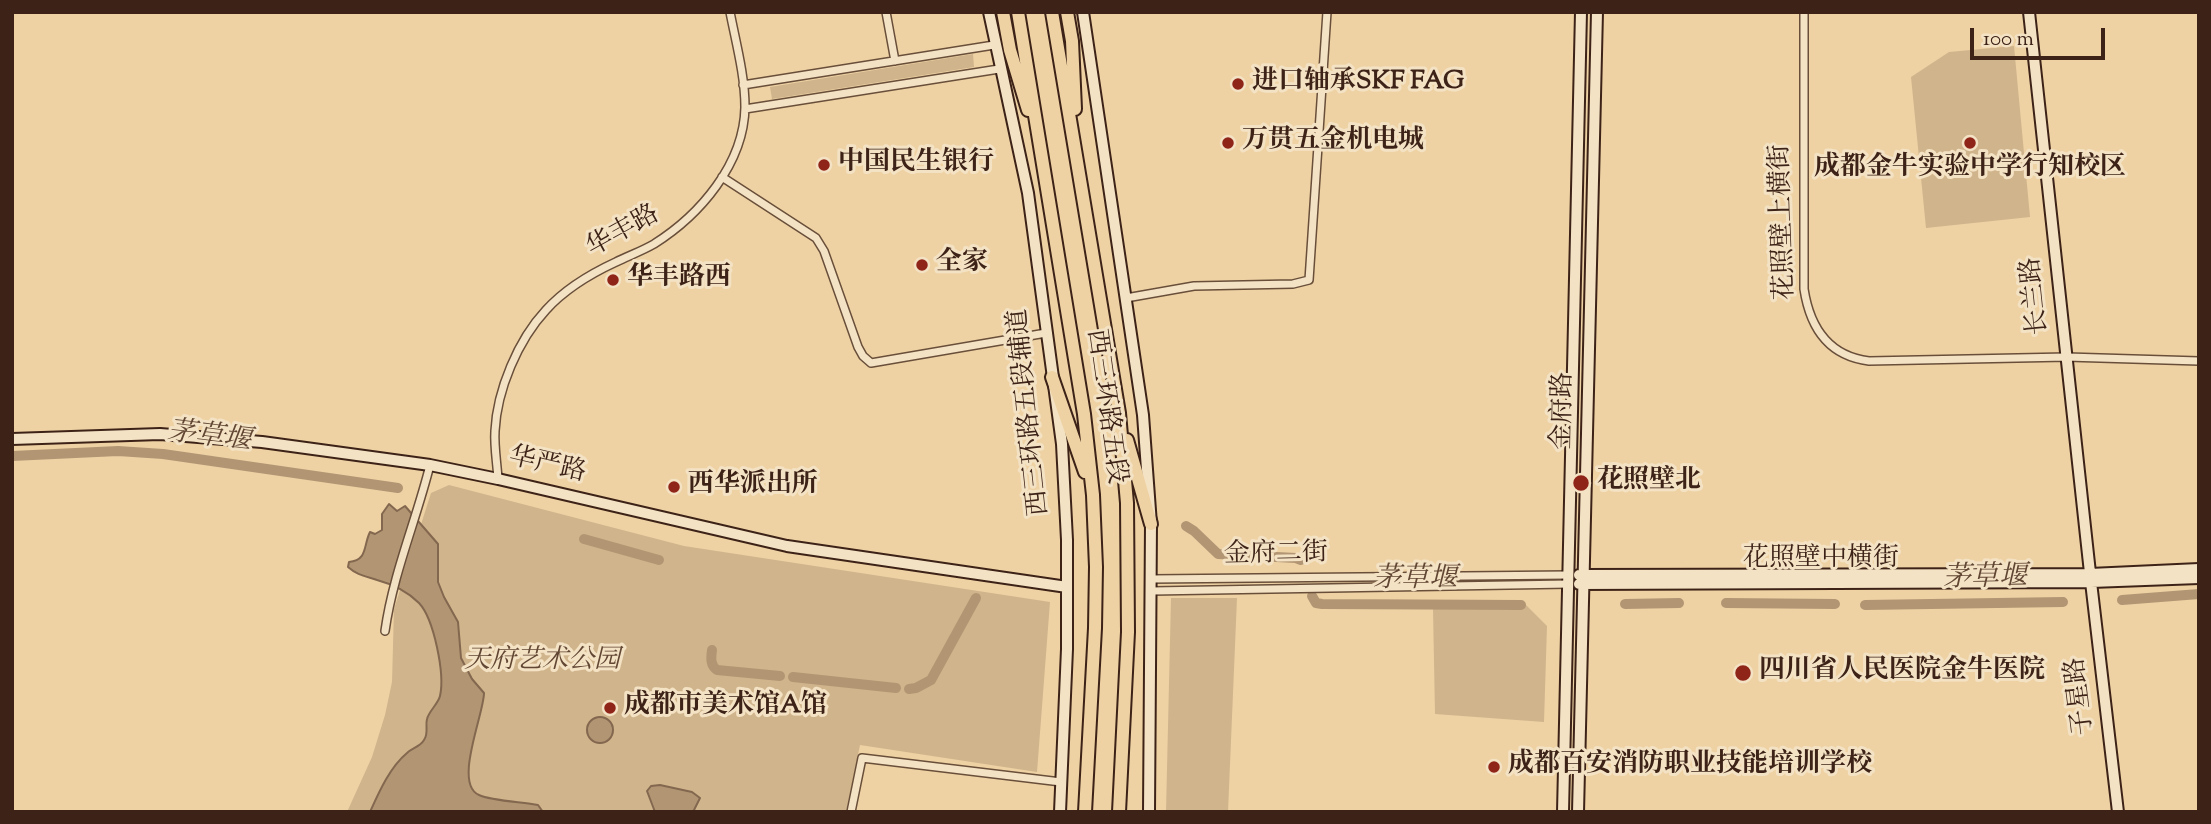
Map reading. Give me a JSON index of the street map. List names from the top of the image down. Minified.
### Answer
{"streets":{"highway":["西三环路五段"],"street":["花照壁上横街","华丰路","长兰路","金府路","西三环路五段辅道","华严路","金府二街","花照壁中横街","子星路"]},"crossings":[["花照壁上横街","长兰路"],["华丰路","华严路"],["长兰路","花照壁中横街"],["长兰路","子星路"],["金府路","金府二街"],["金府路","花照壁中横街"],["西三环路五段辅道","华严路"],["金府二街","花照壁中横街"],["花照壁中横街","子星路"]],"water":["茅草堰"],"parks":["天府艺术公园"],"places":["进口轴承SKF FAG","万贯五金机电城","成都金牛实验中学行知校区","中国民生银行","全家","华丰路西","花照壁北","西华派出所","四川省人民医院金牛医院","成都市美术馆A馆","成都百安消防职业技能培训学校"],"scale_bar":"100 m"}
